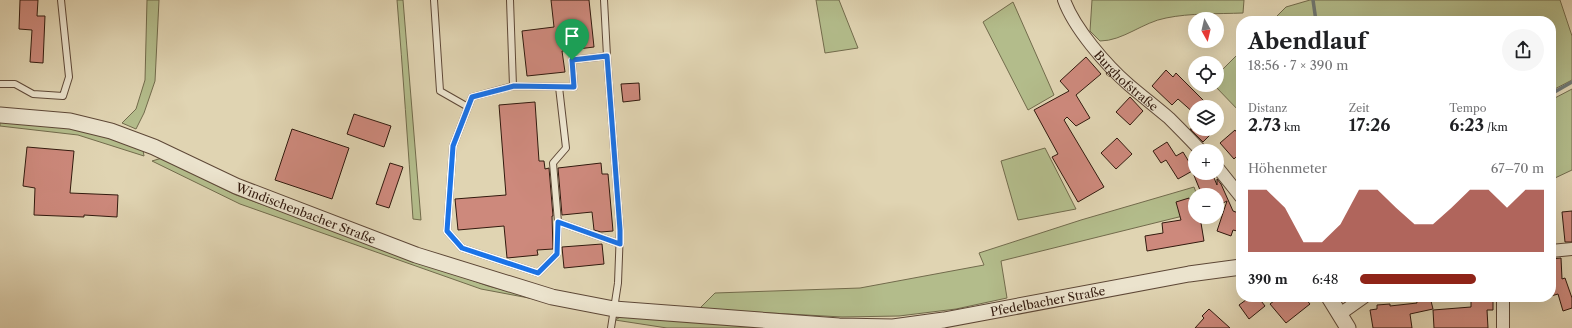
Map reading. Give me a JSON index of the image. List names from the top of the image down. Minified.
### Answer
{"streets":{"street":["Burghofstraße","Windischenbacher Straße","Pfedelbacher Straße"]},"crossings":[["Windischenbacher Straße","Pfedelbacher Straße"]],"north":"bottom","page":{"map_buttons":["+","−"],"heading":["Abendlauf","18:56 · 7 × 390 m"],"stats":[["Distanz","2.73 km"],["Zeit","17:26"],["Tempo","6:23 /km"]],"chart":["Höhenmeter","67–70 m"],"list":[{"name":"390 m","note":"6:48"}]}}
